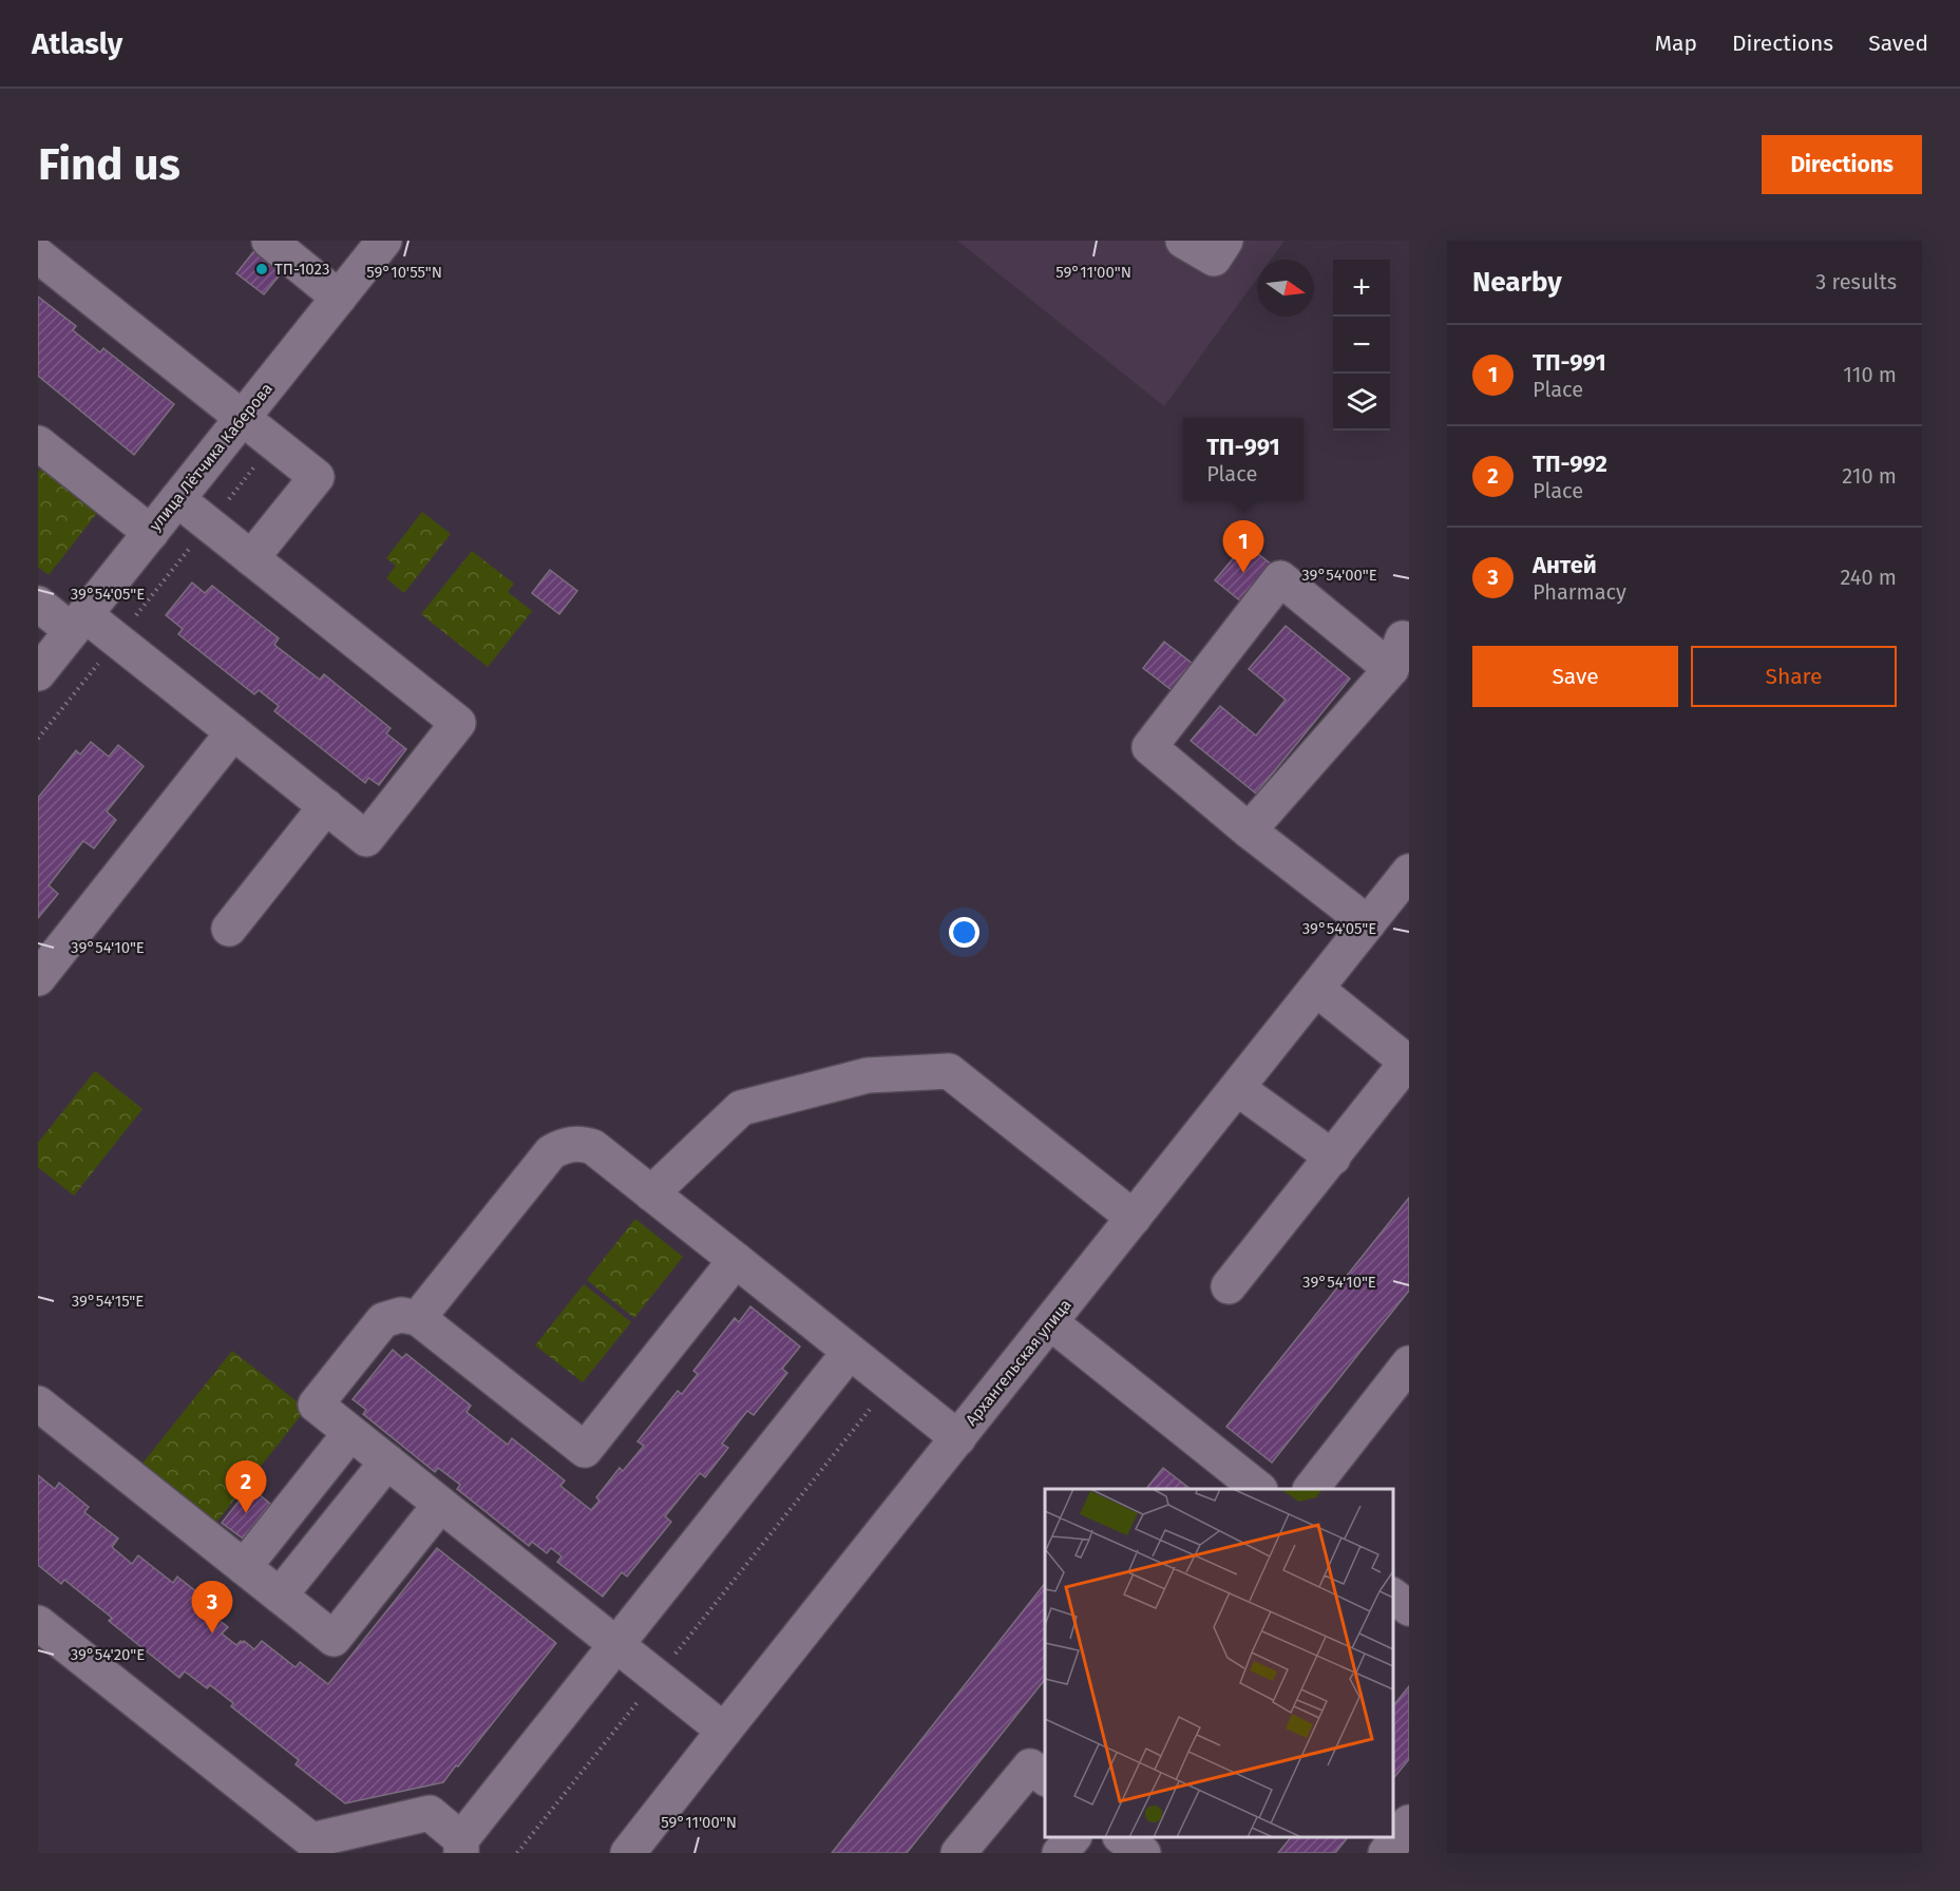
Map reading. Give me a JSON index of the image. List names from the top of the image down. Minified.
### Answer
{"streets":{"street":["улица Лётчика Каберова","Архангельская улица"]},"places":["ТП-1023"],"north":"right","page":{"header":"Atlasly","nav":["Map","Directions","Saved"],"buttons":["Directions",["Save","Share"]],"title":"Find us","heading":["Nearby","3 results"],"map_buttons":["+","−"],"list":[{"mark":"1","name":"ТП-991","note":"Place","value":"110 m"},{"mark":"2","name":"ТП-992","note":"Place","value":"210 m"},{"mark":"3","name":"Антей","note":"Pharmacy","value":"240 m"}],"popup":["ТП-991","Place"],"pins":["1","2","3"]},"coordinates":["59°10'55\"N","59°11'00\"N","39°54'00\"E","39°54'05\"E","39°54'10\"E","39°54'15\"E","39°54'20\"E"]}
